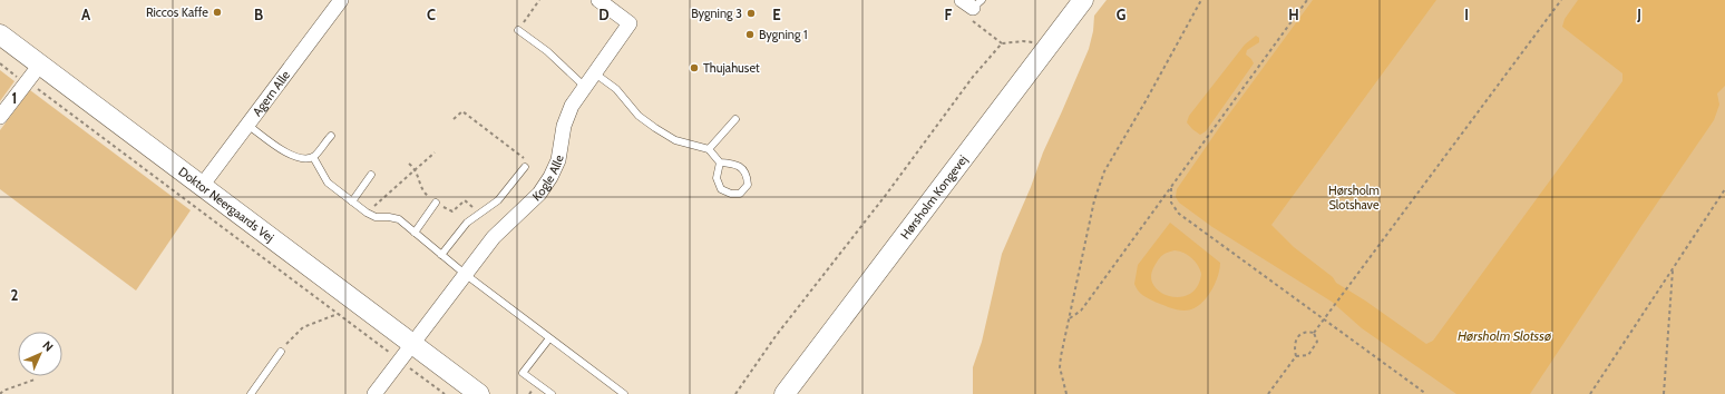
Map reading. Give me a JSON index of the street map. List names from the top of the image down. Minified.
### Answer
{"streets":{"street":["Agern Alle","Kogle Alle","Hørsholm Kongevej","Doktor Neergaards Vej"]},"crossings":[["Agern Alle","Doktor Neergaards Vej"],["Kogle Alle","Doktor Neergaards Vej"]],"water":["Hørsholm Slotssø"],"parks":["Hørsholm Slotshave"],"places":["Riccos Kaffe","Bygning 3","Bygning 1","Thujahuset"],"north":"top right","grid":{"columns":["A","B","C","D","E","F","G","H","I","J"],"rows":["1","2"]}}
